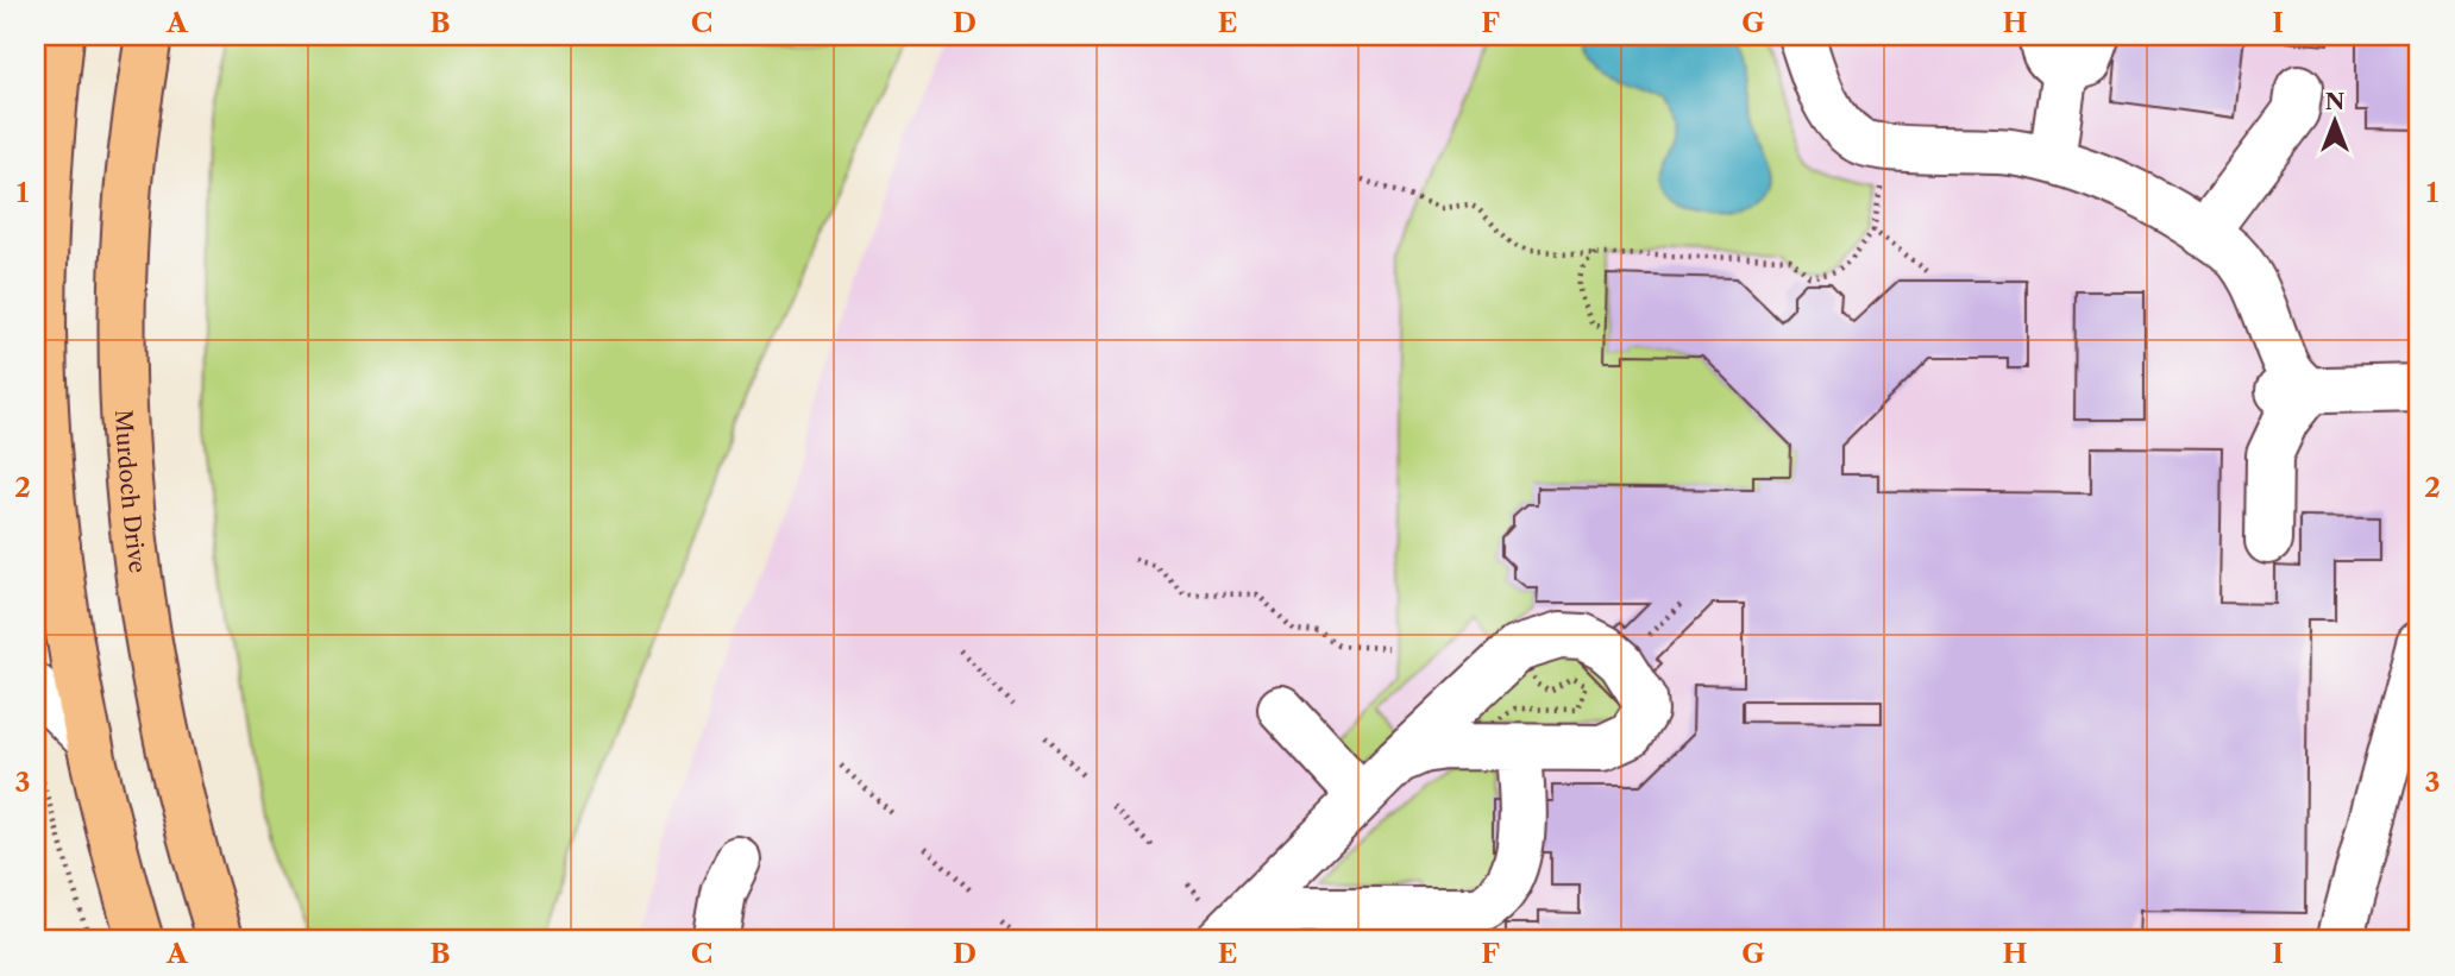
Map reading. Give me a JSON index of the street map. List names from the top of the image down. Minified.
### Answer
{"streets":{"main road":["Murdoch Drive"]},"north":"top","grid":{"columns":["A","B","C","D","E","F","G","H","I"],"rows":["1","2","3"]}}
